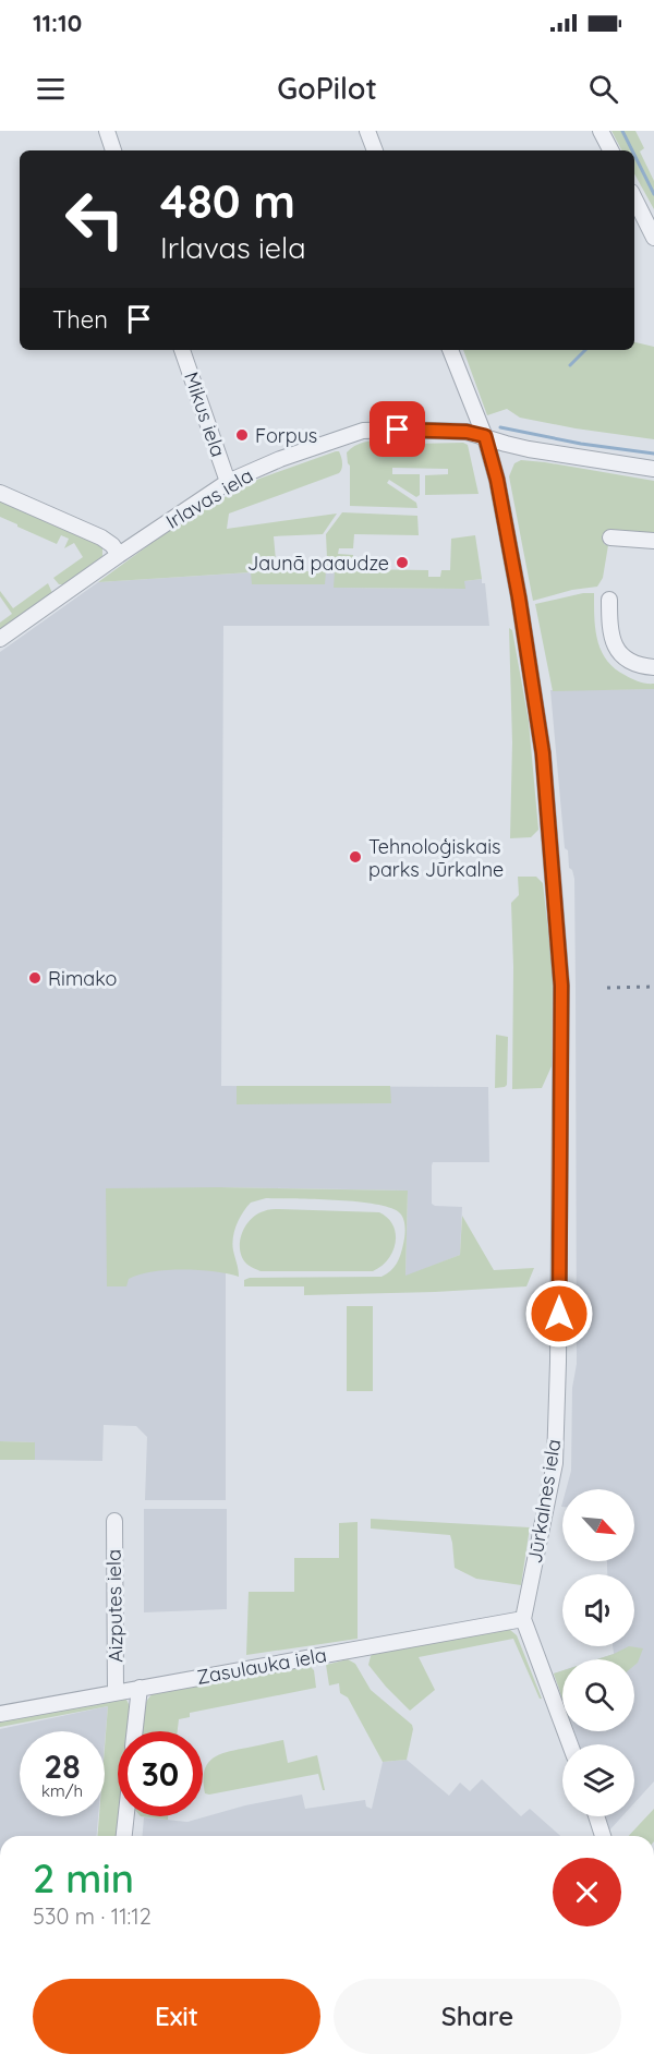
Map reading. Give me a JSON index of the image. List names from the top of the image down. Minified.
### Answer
{"streets":{"street":["Mikus iela","Irlavas iela","Jūrkalnes iela","Aizputes iela","Zasulauka iela"]},"crossings":[["Mikus iela","Irlavas iela"],["Irlavas iela","Jūrkalnes iela"],["Jūrkalnes iela","Zasulauka iela"],["Aizputes iela","Zasulauka iela"]],"places":["Forpus","Jaunā paaudze","Tehnoloģiskais parks Jūrkalne","Rimako"],"north":"bottom right","page":{"status":"11:10","header":"GoPilot","turn":["480 m","Irlavas iela"],"then":"Then","speed":"28 km/h","limit":"30","heading":["2 min","530 m · 11:12"],"buttons":["Exit","Share"]}}
